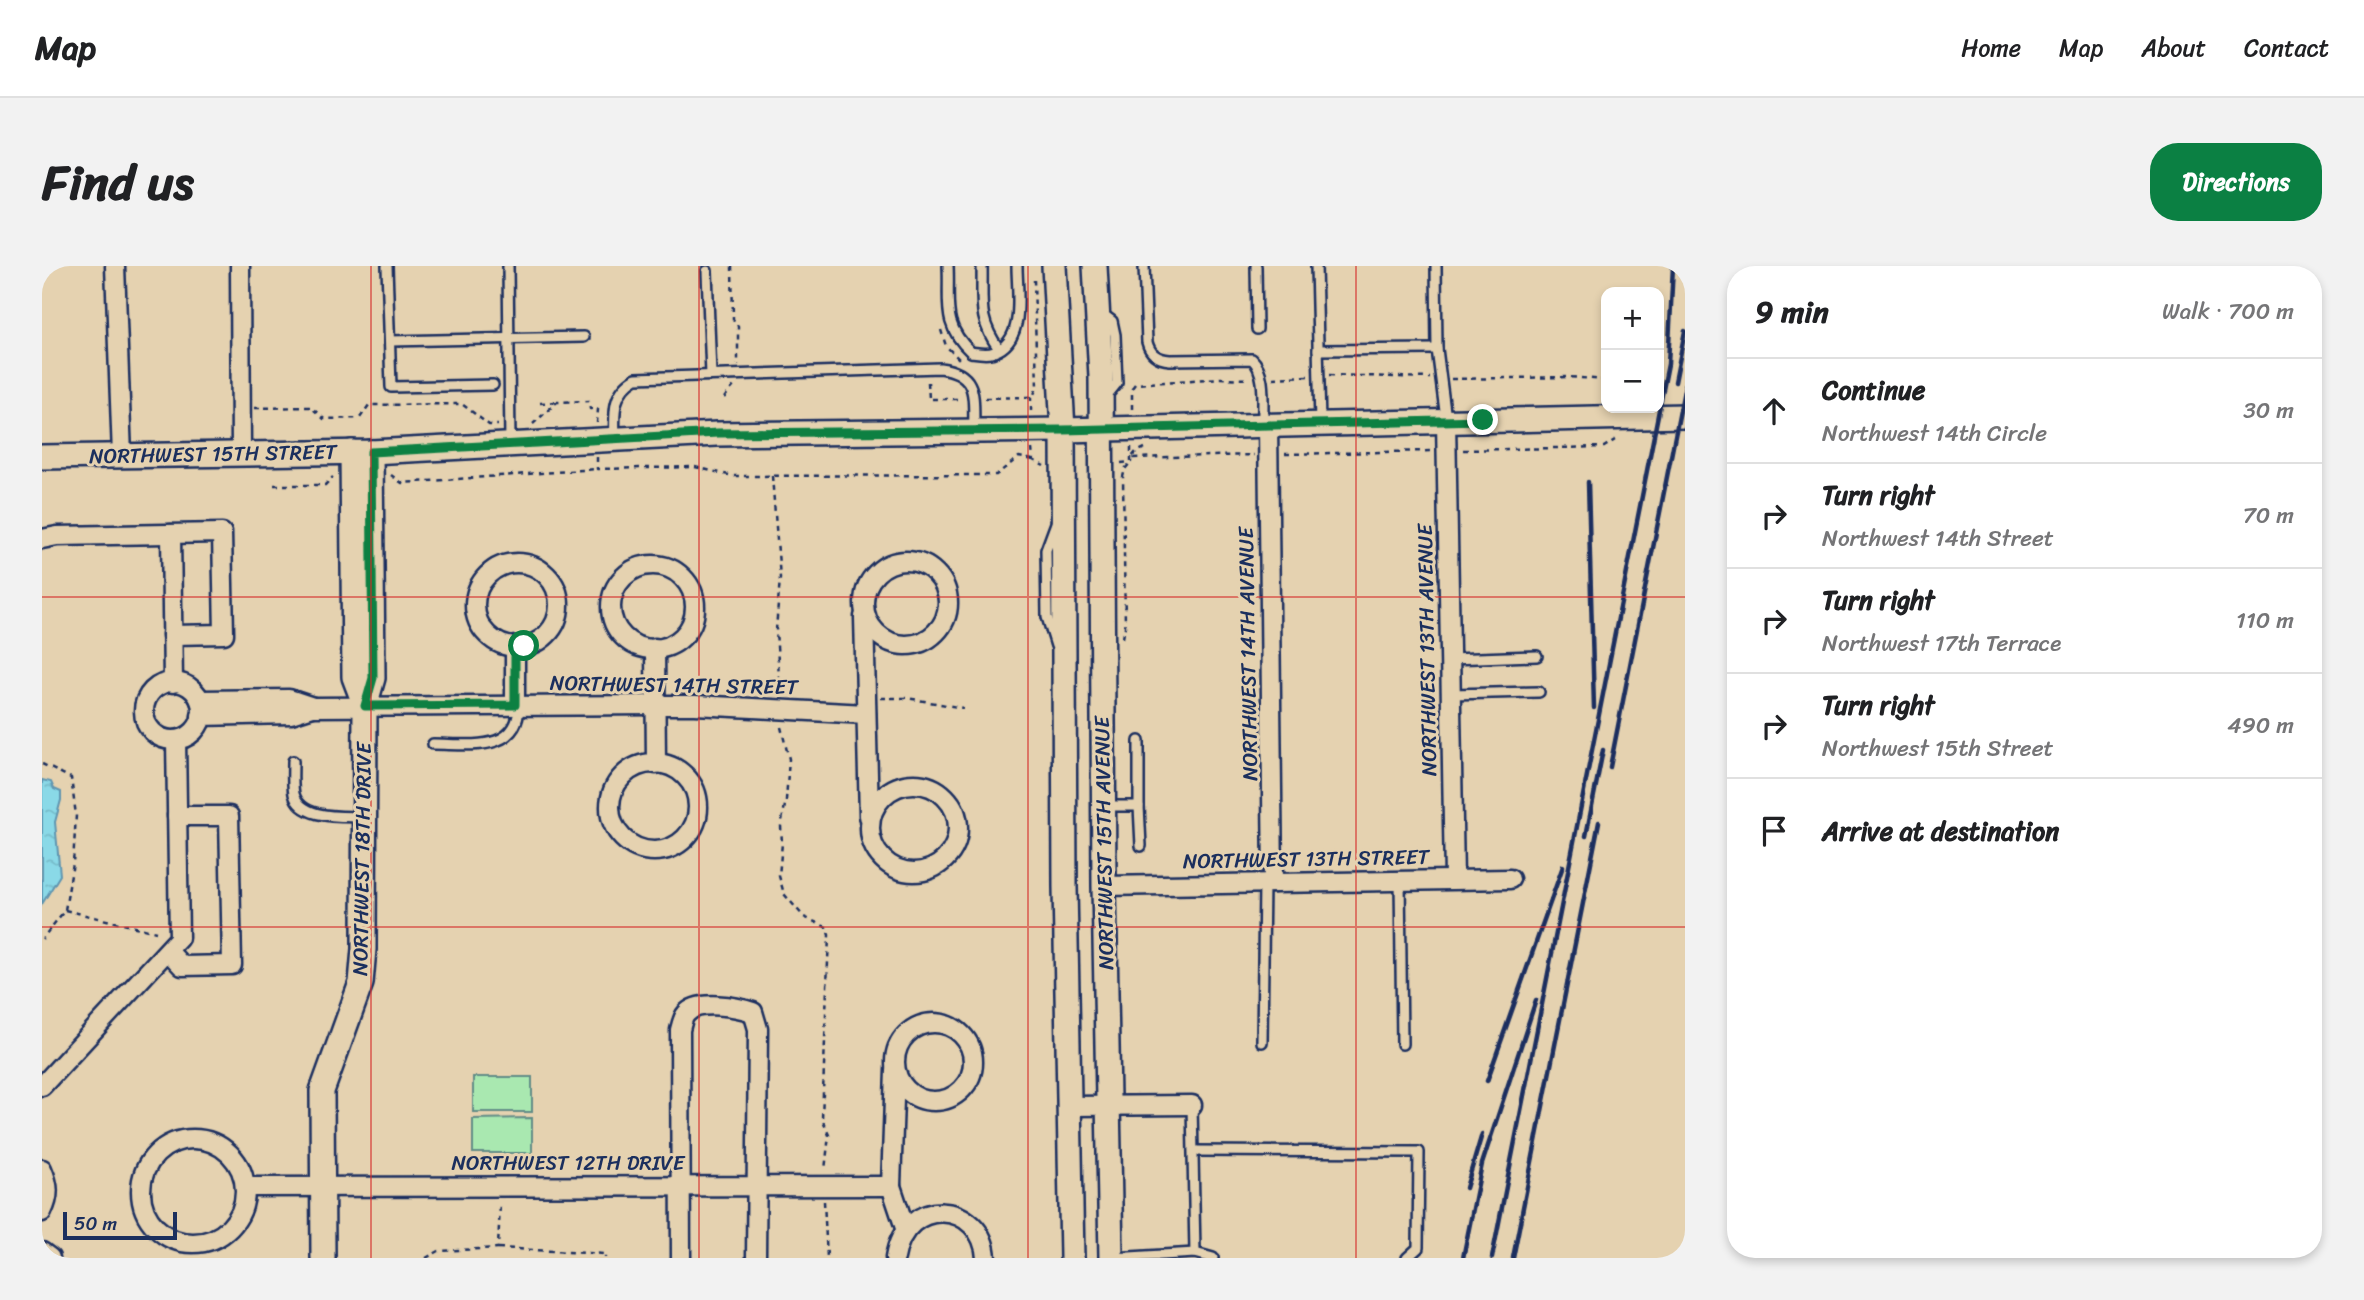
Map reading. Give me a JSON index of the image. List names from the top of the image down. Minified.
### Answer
{"streets":{"street":["NORTHWEST 15TH STREET","NORTHWEST 13TH AVENUE","NORTHWEST 14TH AVENUE","NORTHWEST 14TH STREET","NORTHWEST 15TH AVENUE","NORTHWEST 18TH DRIVE","NORTHWEST 13TH STREET","NORTHWEST 12TH DRIVE"]},"crossings":[["NORTHWEST 15TH STREET","NORTHWEST 13TH AVENUE"],["NORTHWEST 15TH STREET","NORTHWEST 14TH AVENUE"],["NORTHWEST 15TH STREET","NORTHWEST 15TH AVENUE"],["NORTHWEST 15TH STREET","NORTHWEST 18TH DRIVE"],["NORTHWEST 13TH AVENUE","NORTHWEST 13TH STREET"],["NORTHWEST 14TH AVENUE","NORTHWEST 13TH STREET"],["NORTHWEST 14TH STREET","NORTHWEST 18TH DRIVE"],["NORTHWEST 15TH AVENUE","NORTHWEST 13TH STREET"],["NORTHWEST 18TH DRIVE","NORTHWEST 12TH DRIVE"]],"scale_bar":"50 m","page":{"header":"Map","nav":["Home","Map","About","Contact"],"title":"Find us","buttons":"Directions","heading":["9 min","Walk · 700 m"],"map_buttons":["+","−"],"list":[["Continue","Northwest 14th Circle","30 m"],["Turn right","Northwest 14th Street","70 m"],["Turn right","Northwest 17th Terrace","110 m"],["Turn right","Northwest 15th Street","490 m"],"Arrive at destination"],"scale":"50 m"}}
